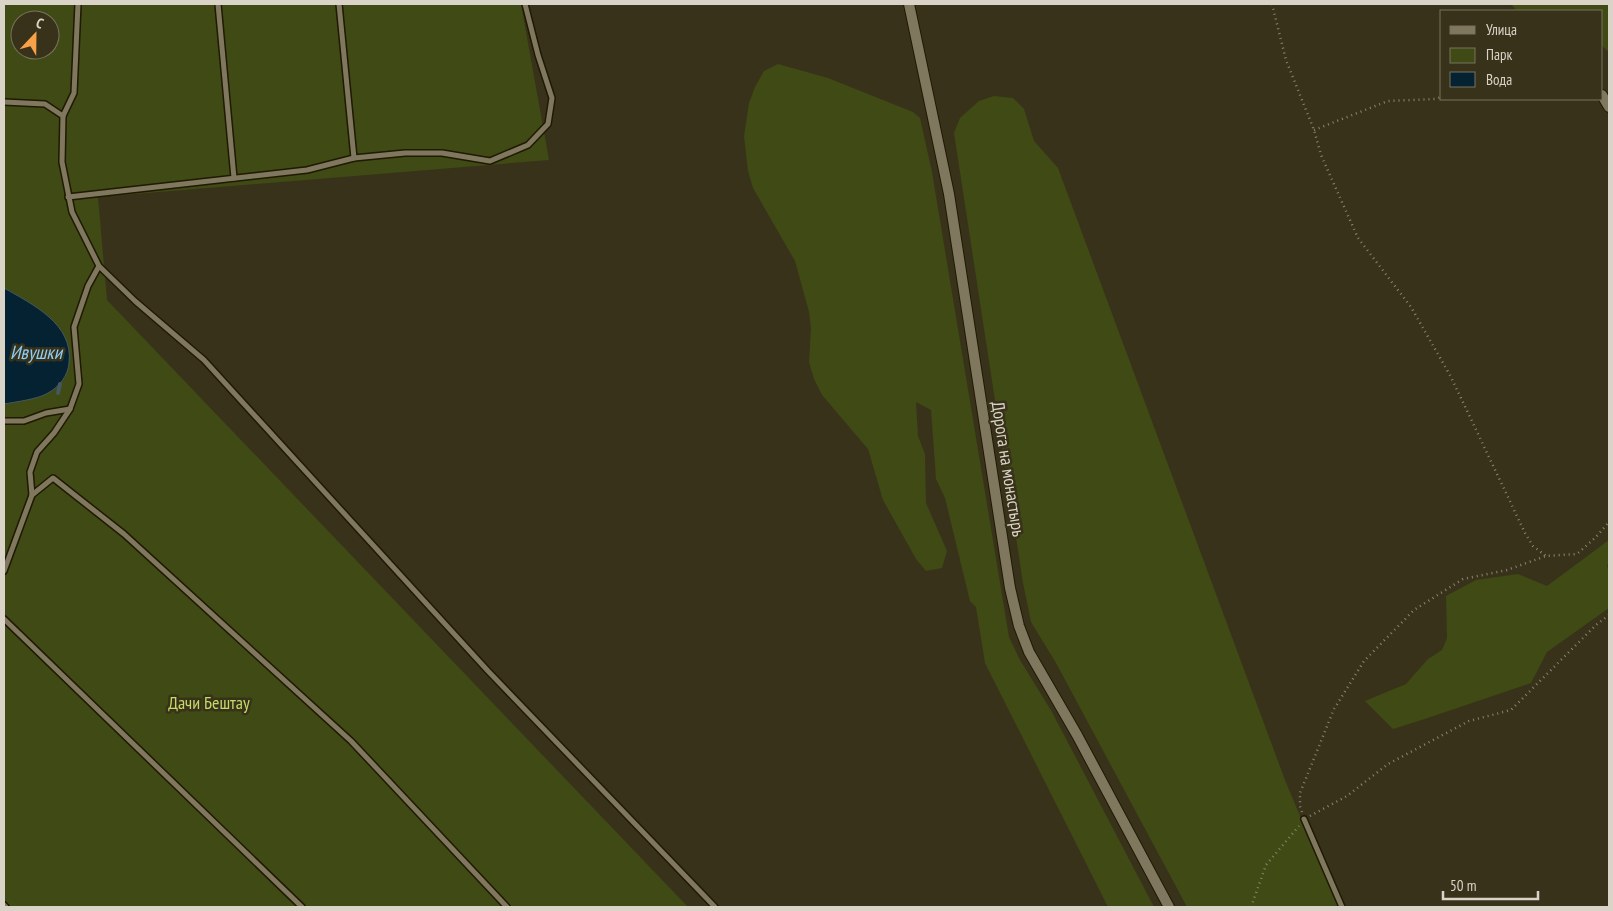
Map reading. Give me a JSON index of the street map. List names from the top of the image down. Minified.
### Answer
{"streets":{"street":["Дорога на монастырь"]},"water":["Ивушки"],"parks":["Дачи Бештау"],"legend":["Улица","Парк","Вода"],"scale_bar":"50 m","north":"top"}
